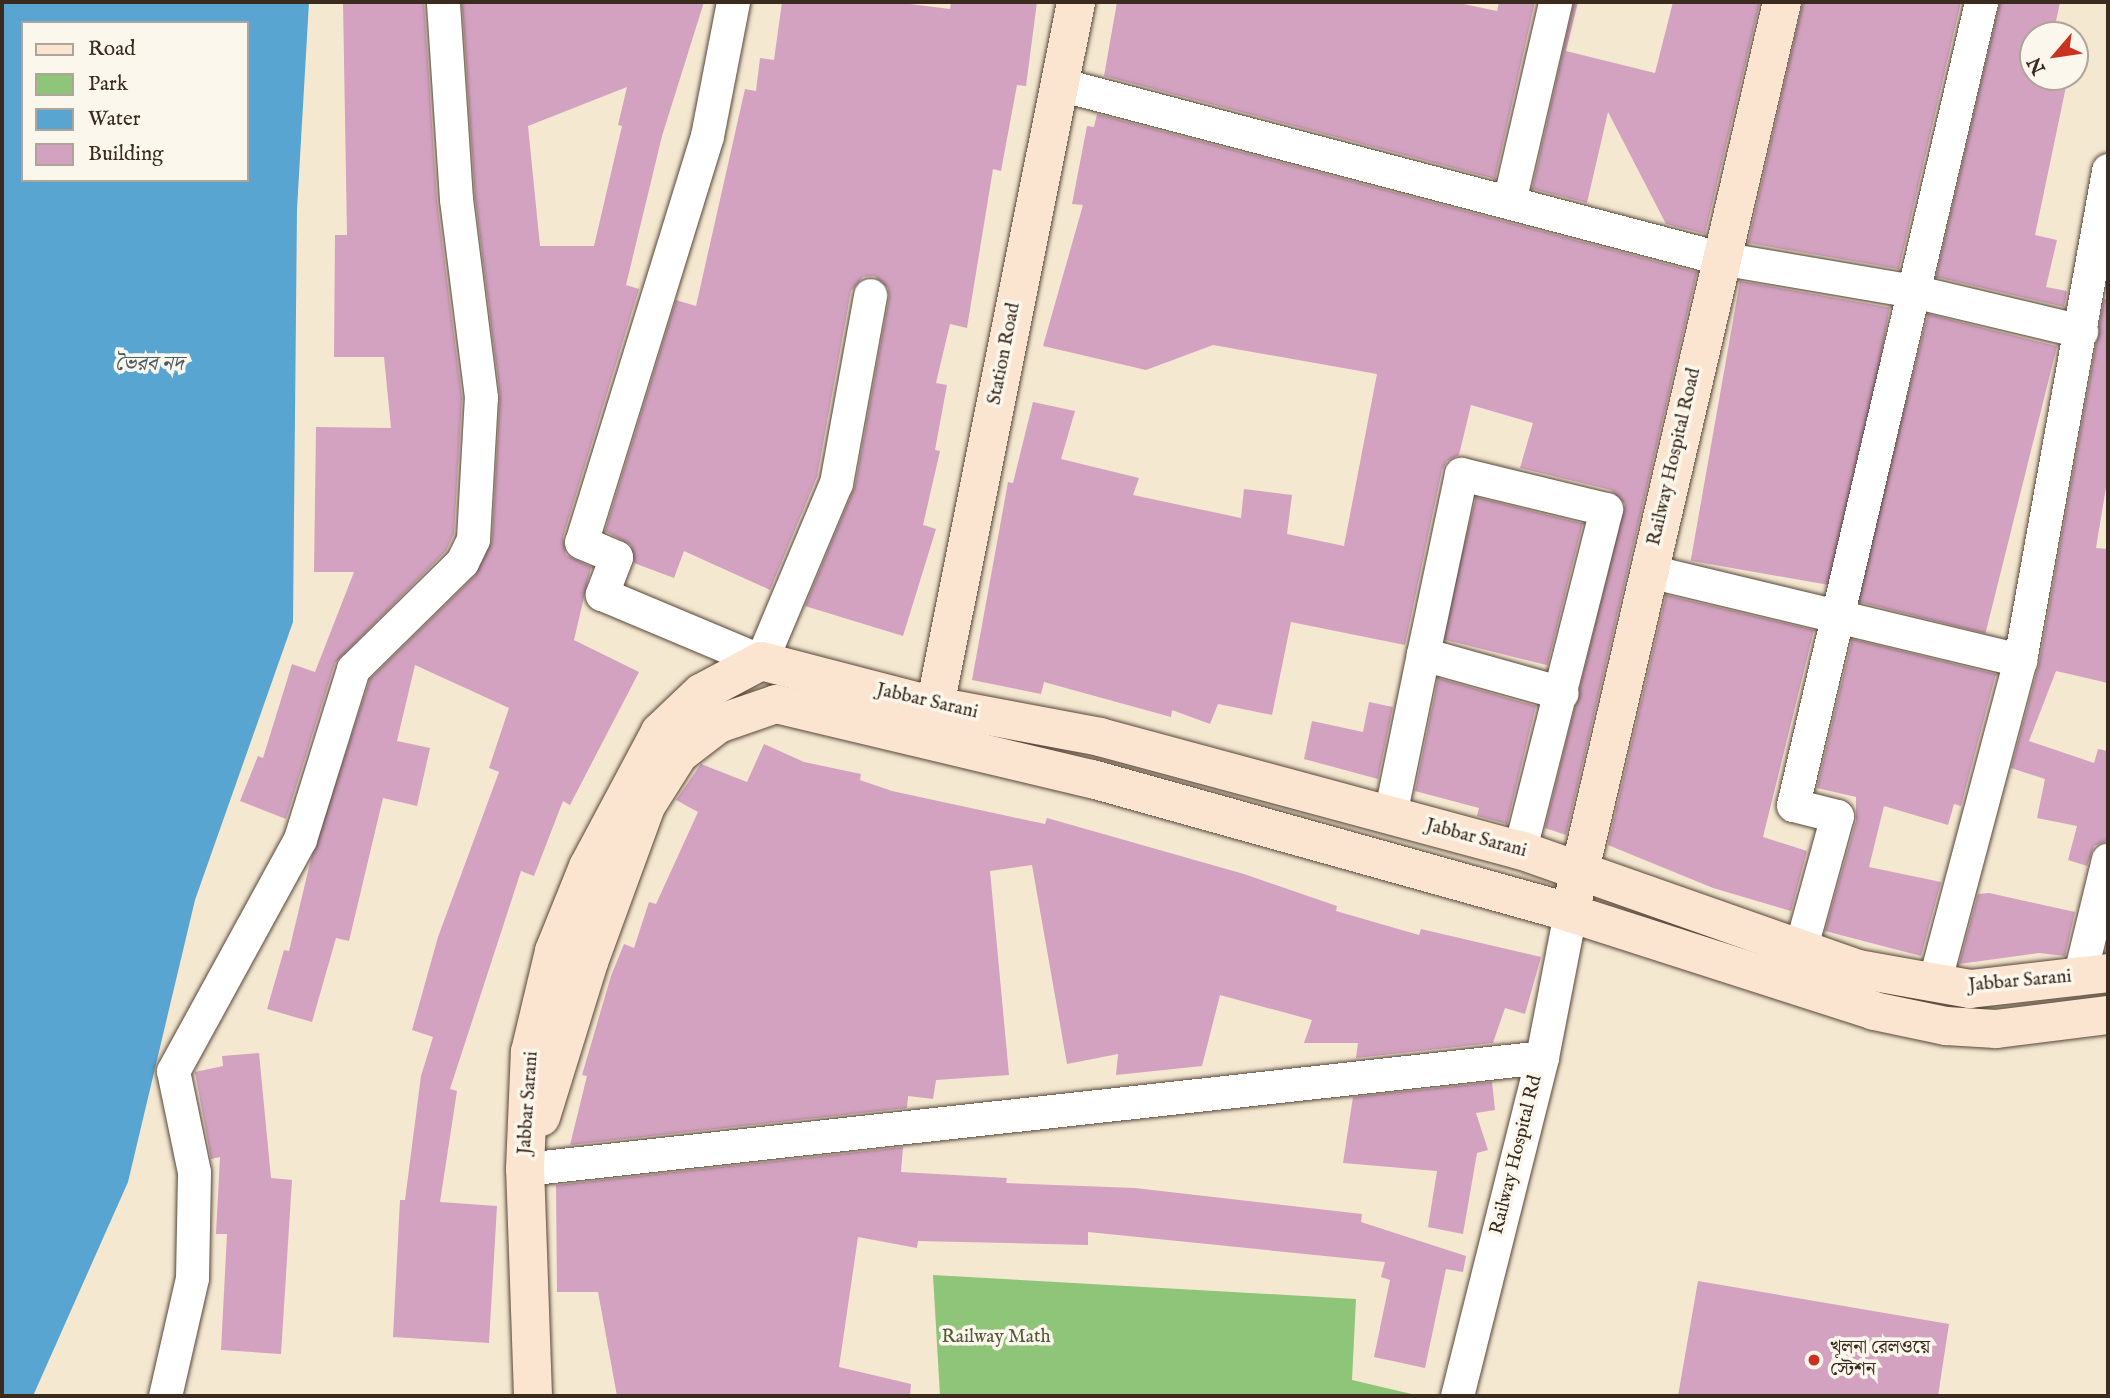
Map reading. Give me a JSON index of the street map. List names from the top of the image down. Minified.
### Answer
{"streets":{"main road":["Station Road","Railway Hospital Road","Jabbar Sarani"],"street":["Railway Hospital Rd"]},"crossings":[["Station Road","Jabbar Sarani"],["Railway Hospital Road","Jabbar Sarani"],["Railway Hospital Road","Railway Hospital Rd"],["Jabbar Sarani","Railway Hospital Rd"]],"water":["ভৈরব নদ"],"parks":["Railway Math"],"places":["খুলনা রেলওয়ে স্টেশন"],"legend":["Road","Park","Water","Building"],"north":"bottom left"}
